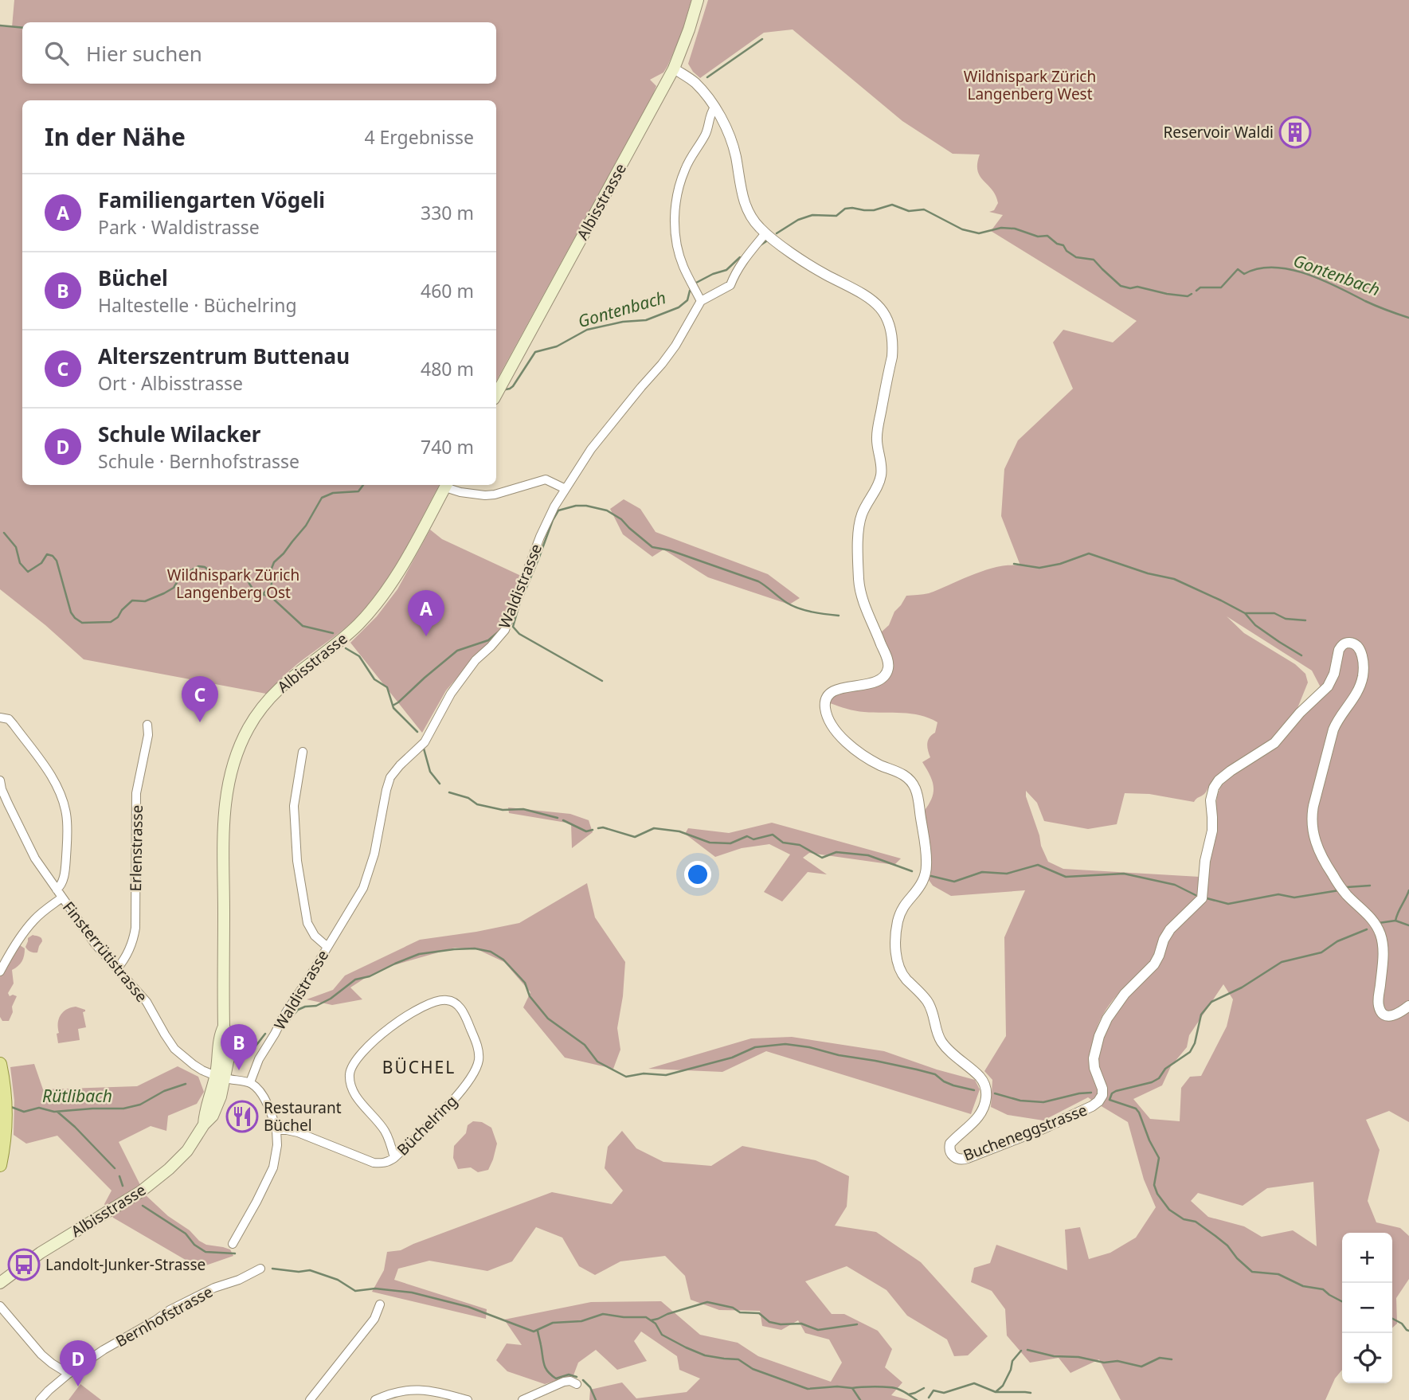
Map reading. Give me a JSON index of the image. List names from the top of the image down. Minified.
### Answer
{"streets":{"main road":["Albisstrasse"],"street":["Waldistrasse","Erlenstrasse","Finsterrütistrasse","Büchelring","Bucheneggstrasse","Bernhofstrasse"]},"crossings":[["Albisstrasse","Finsterrütistrasse"],["Albisstrasse","Bucheneggstrasse"],["Erlenstrasse","Finsterrütistrasse"]],"districts":["BÜCHEL"],"water":["Gontenbach","Rütlibach"],"parks":["Wildnispark Zürich Langenberg West","Wildnispark Zürich Langenberg Ost"],"places":{"building":["Reservoir Waldi"],"restaurant":["Restaurant Büchel"],"bus stop":["Landolt-Junker-Strasse"]},"page":{"search":"Hier suchen","heading":["In der Nähe","4 Ergebnisse"],"list":[{"mark":"A","name":"Familiengarten Vögeli","note":"Park · Waldistrasse","value":"330 m"},{"mark":"B","name":"Büchel","note":"Haltestelle · Büchelring","value":"460 m"},{"mark":"C","name":"Alterszentrum Buttenau","note":"Ort · Albisstrasse","value":"480 m"},{"mark":"D","name":"Schule Wilacker","note":"Schule · Bernhofstrasse","value":"740 m"}],"pins":["A","C","B","D"],"map_buttons":["+","−"]}}
